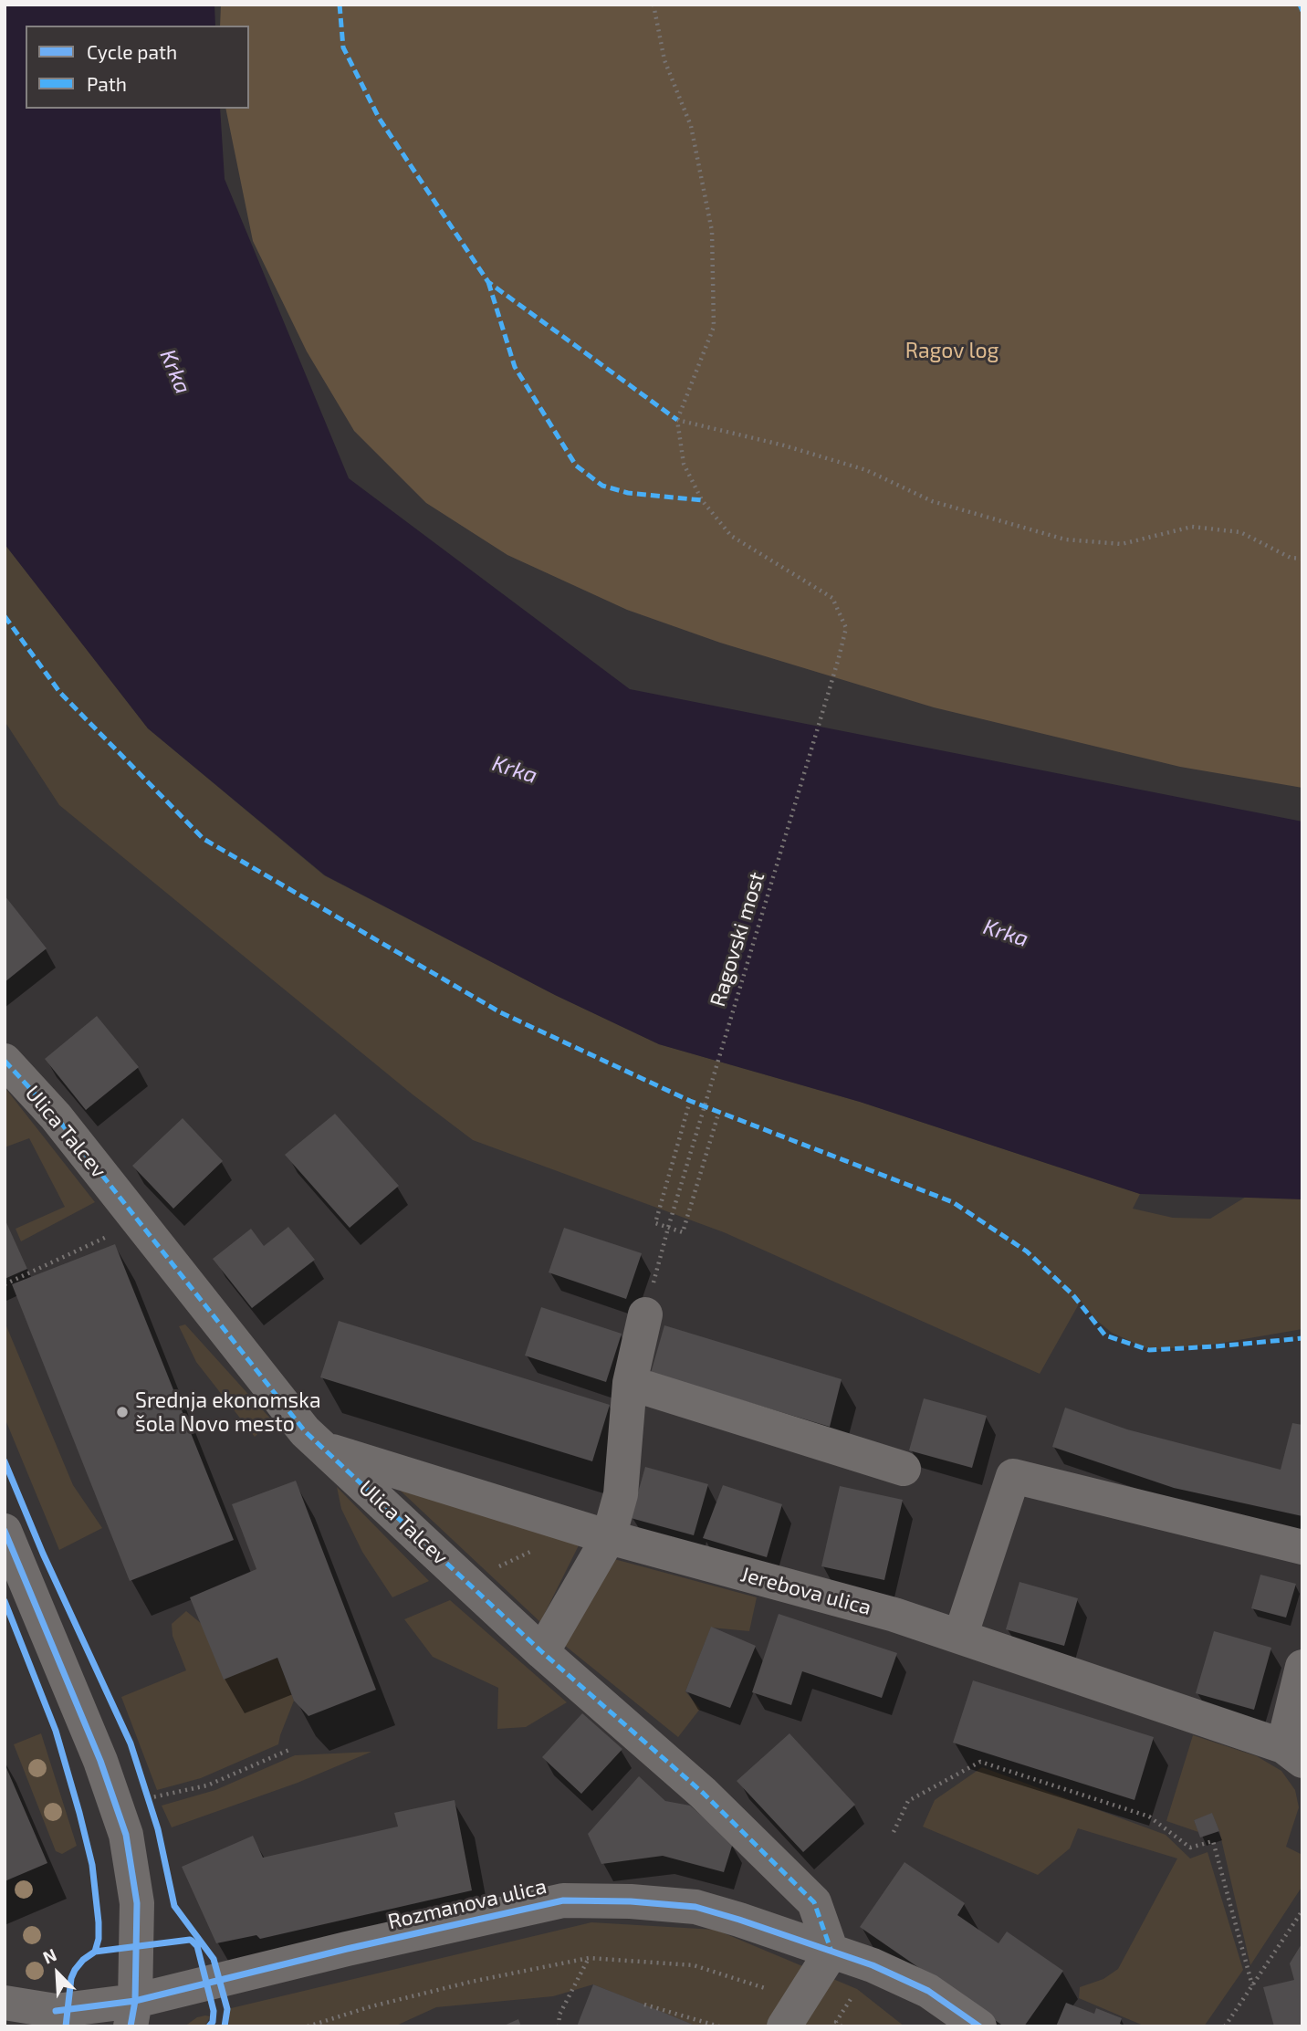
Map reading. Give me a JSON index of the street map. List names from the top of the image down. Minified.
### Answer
{"streets":{"street":["Ulica Talcev","Jerebova ulica","Rozmanova ulica"],"path":["Ragovski most"]},"crossings":[["Ulica Talcev","Jerebova ulica"],["Ulica Talcev","Rozmanova ulica"]],"water":["Krka"],"parks":["Ragov log"],"places":["Srednja ekonomska šola Novo mesto"],"legend":["Cycle path","Path"],"north":"top left"}
